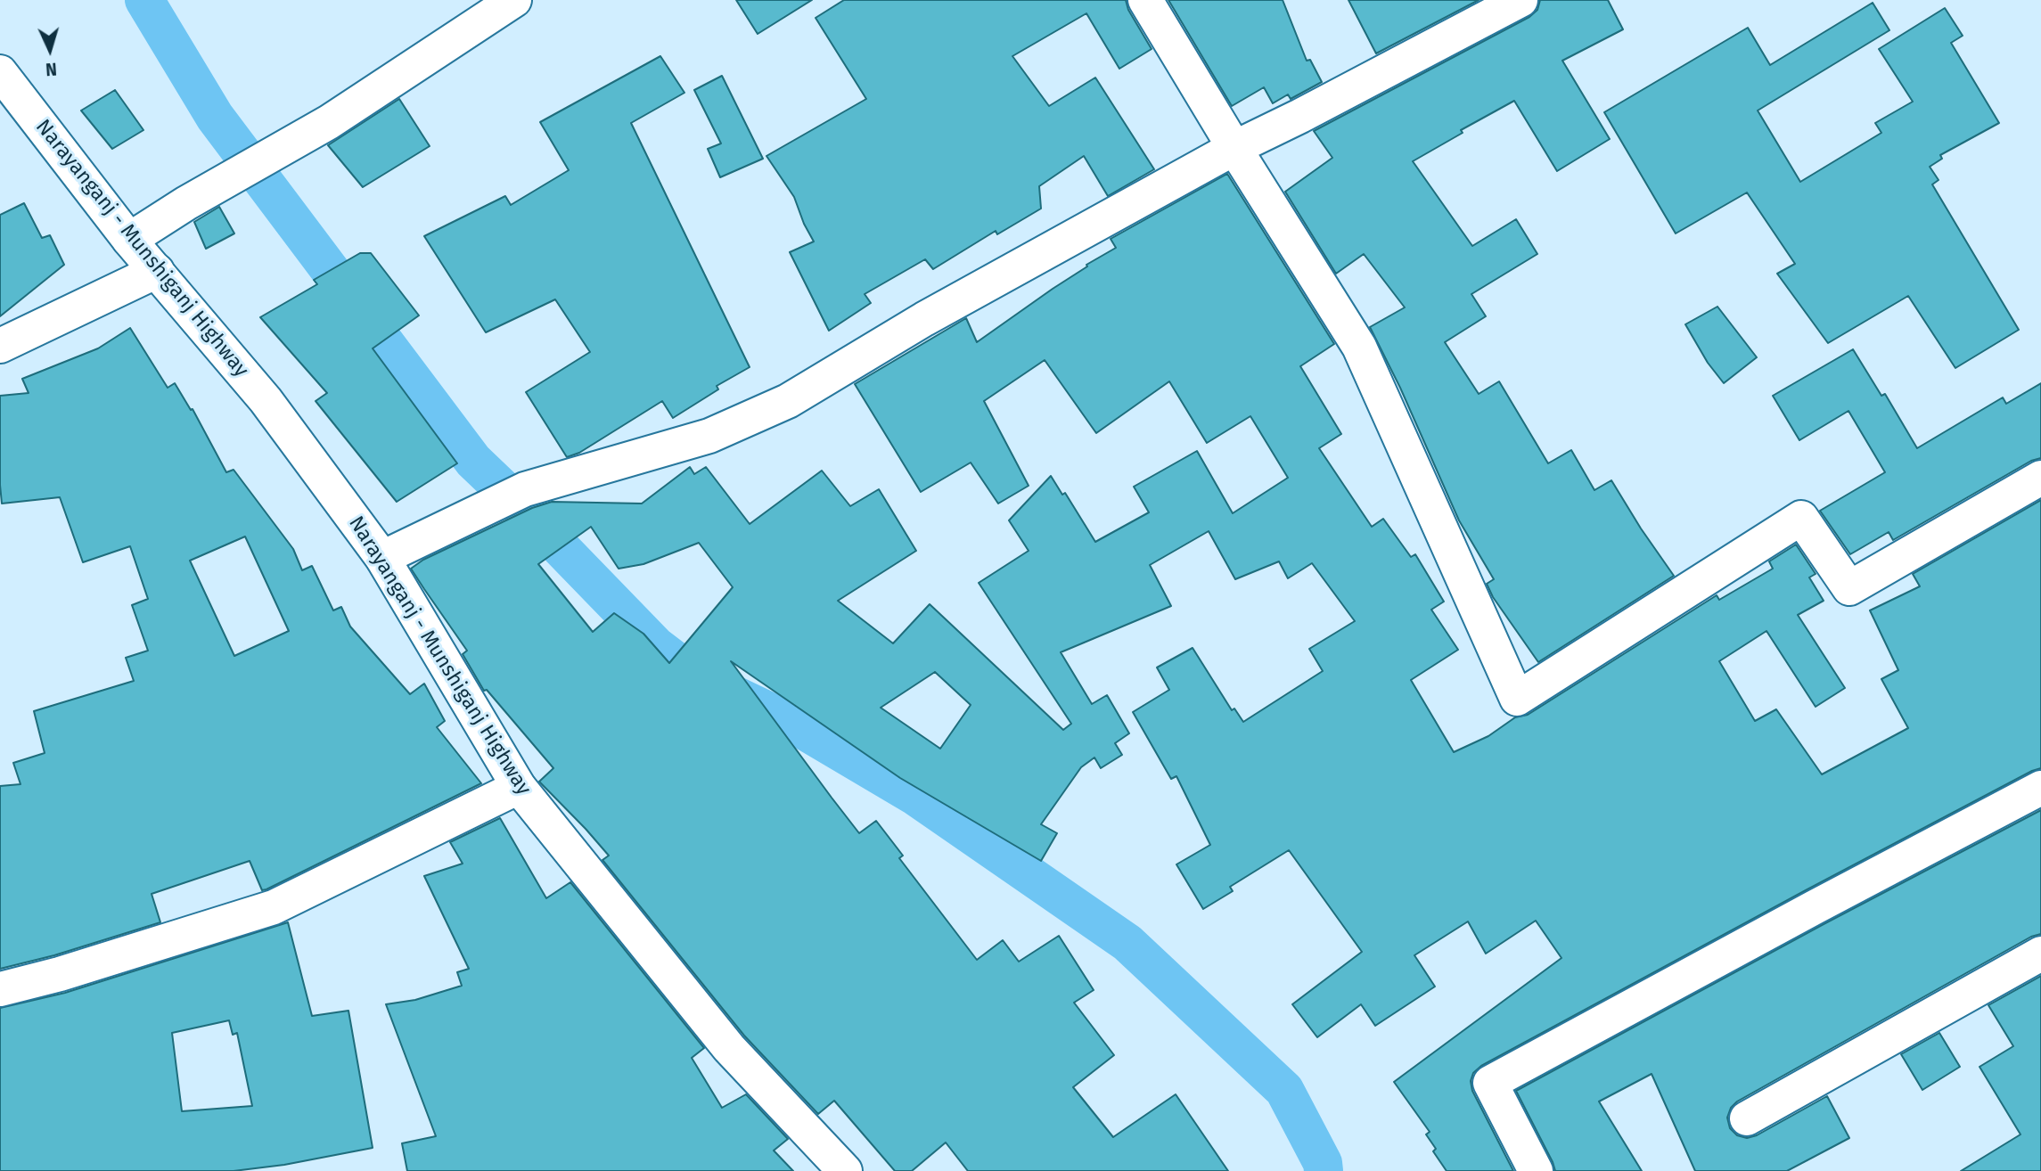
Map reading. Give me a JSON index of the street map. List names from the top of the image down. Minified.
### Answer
{"streets":{"street":["Narayanganj - Munshiganj Highway"]},"north":"bottom"}
